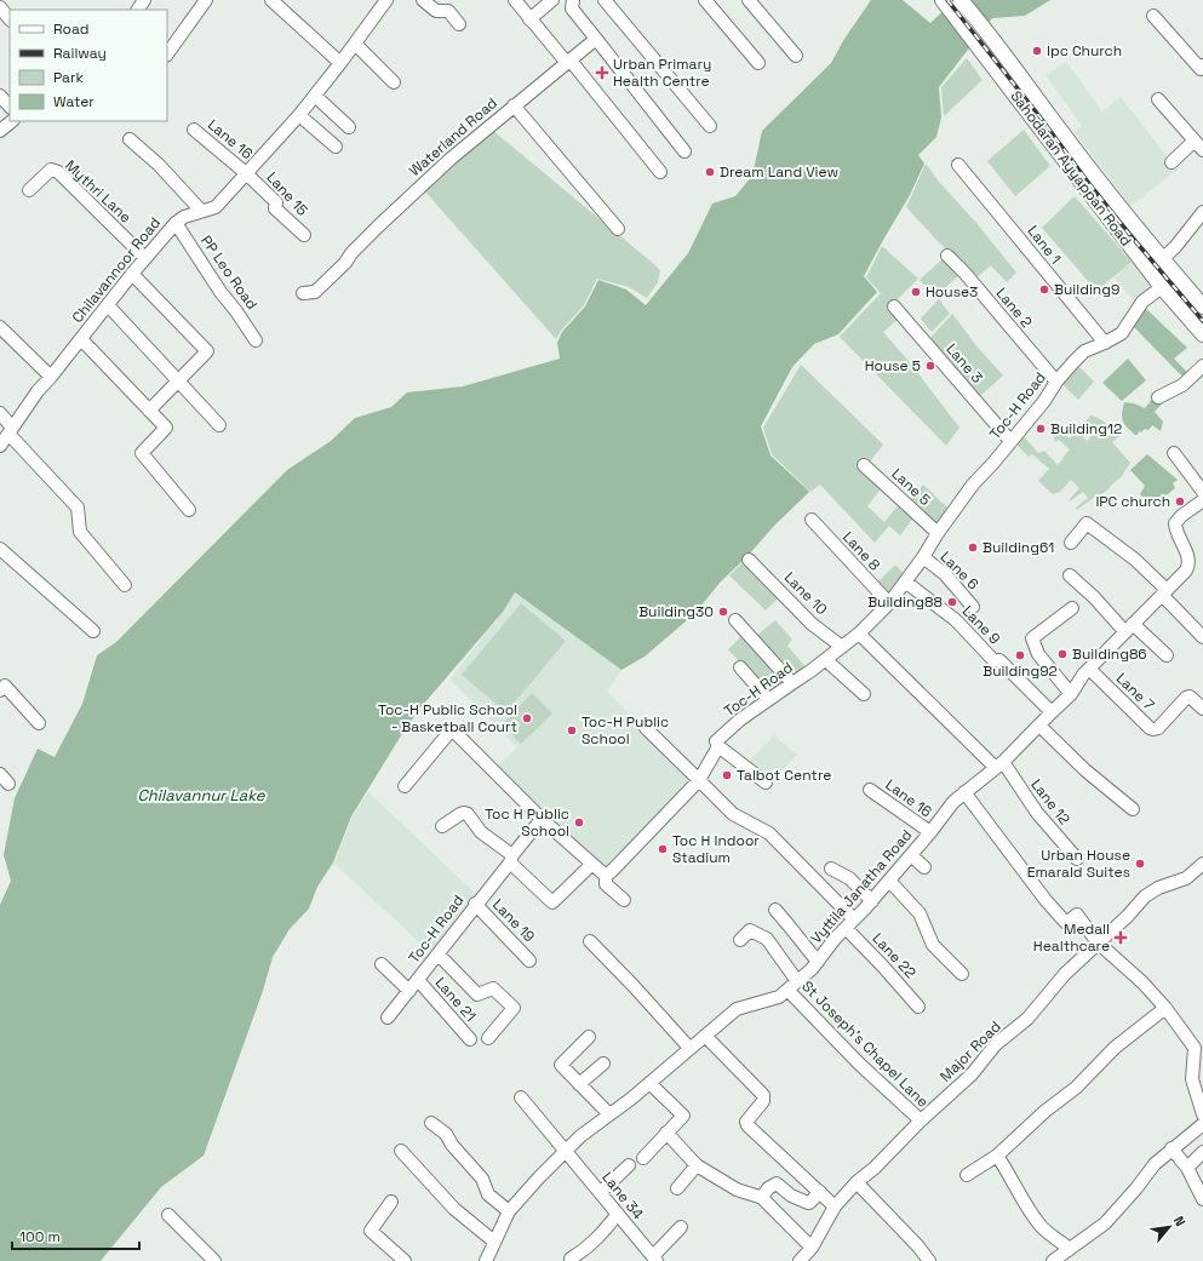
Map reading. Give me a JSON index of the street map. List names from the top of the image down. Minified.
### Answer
{"streets":{"main road":["Sahodaran Ayyappan Road"],"street":["Waterland Road","Lane 16","Mythri Lane","Lane 15","Lane 1","Chilavannoor Road","PP Leo Road","Lane 2","Lane 3","Toc-H Road","Lane 5","Lane 8","Lane 6","Lane 10","Lane 9","Lane 7","Lane 12","Vyttila Janatha Road","Lane 19","Lane 22","Lane 21","St Joseph's Chapel Lane","Major Road","Lane 34"]},"crossings":[["Lane 16","Lane 15"],["Lane 16","Chilavannoor Road"],["Lane 16","Vyttila Janatha Road"],["Sahodaran Ayyappan Road","Toc-H Road"],["Mythri Lane","Chilavannoor Road"],["Lane 15","Chilavannoor Road"],["Lane 1","Toc-H Road"],["Chilavannoor Road","PP Leo Road"],["Lane 2","Toc-H Road"],["Lane 3","Toc-H Road"],["Toc-H Road","Lane 5"],["Toc-H Road","Lane 8"],["Toc-H Road","Lane 6"],["Toc-H Road","Lane 10"],["Toc-H Road","Lane 9"],["Toc-H Road","Lane 12"],["Toc-H Road","Lane 19"],["Toc-H Road","Lane 22"],["Toc-H Road","Lane 21"],["Lane 9","Vyttila Janatha Road"],["Lane 7","Vyttila Janatha Road"],["Lane 12","Vyttila Janatha Road"],["Vyttila Janatha Road","Lane 22"],["Vyttila Janatha Road","St Joseph's Chapel Lane"],["Vyttila Janatha Road","Lane 34"],["St Joseph's Chapel Lane","Major Road"]],"water":["Chilavannur Lake"],"places":{"other":["Ipc Church","Dream Land View","Building9","House3","House 5","Building12","IPC church","Building61","Building88","Building30","Building86","Building92","Toc-H Public School - Basketball Court","Toc-H Public School","Talbot Centre","Toc H Public School","Toc H Indoor Stadium","Urban House Emarald Suites"],"health":["Urban Primary Health Centre","Medall Healthcare"]},"legend":["Road","Railway","Park","Water"],"scale_bar":"100 m","north":"top right"}
